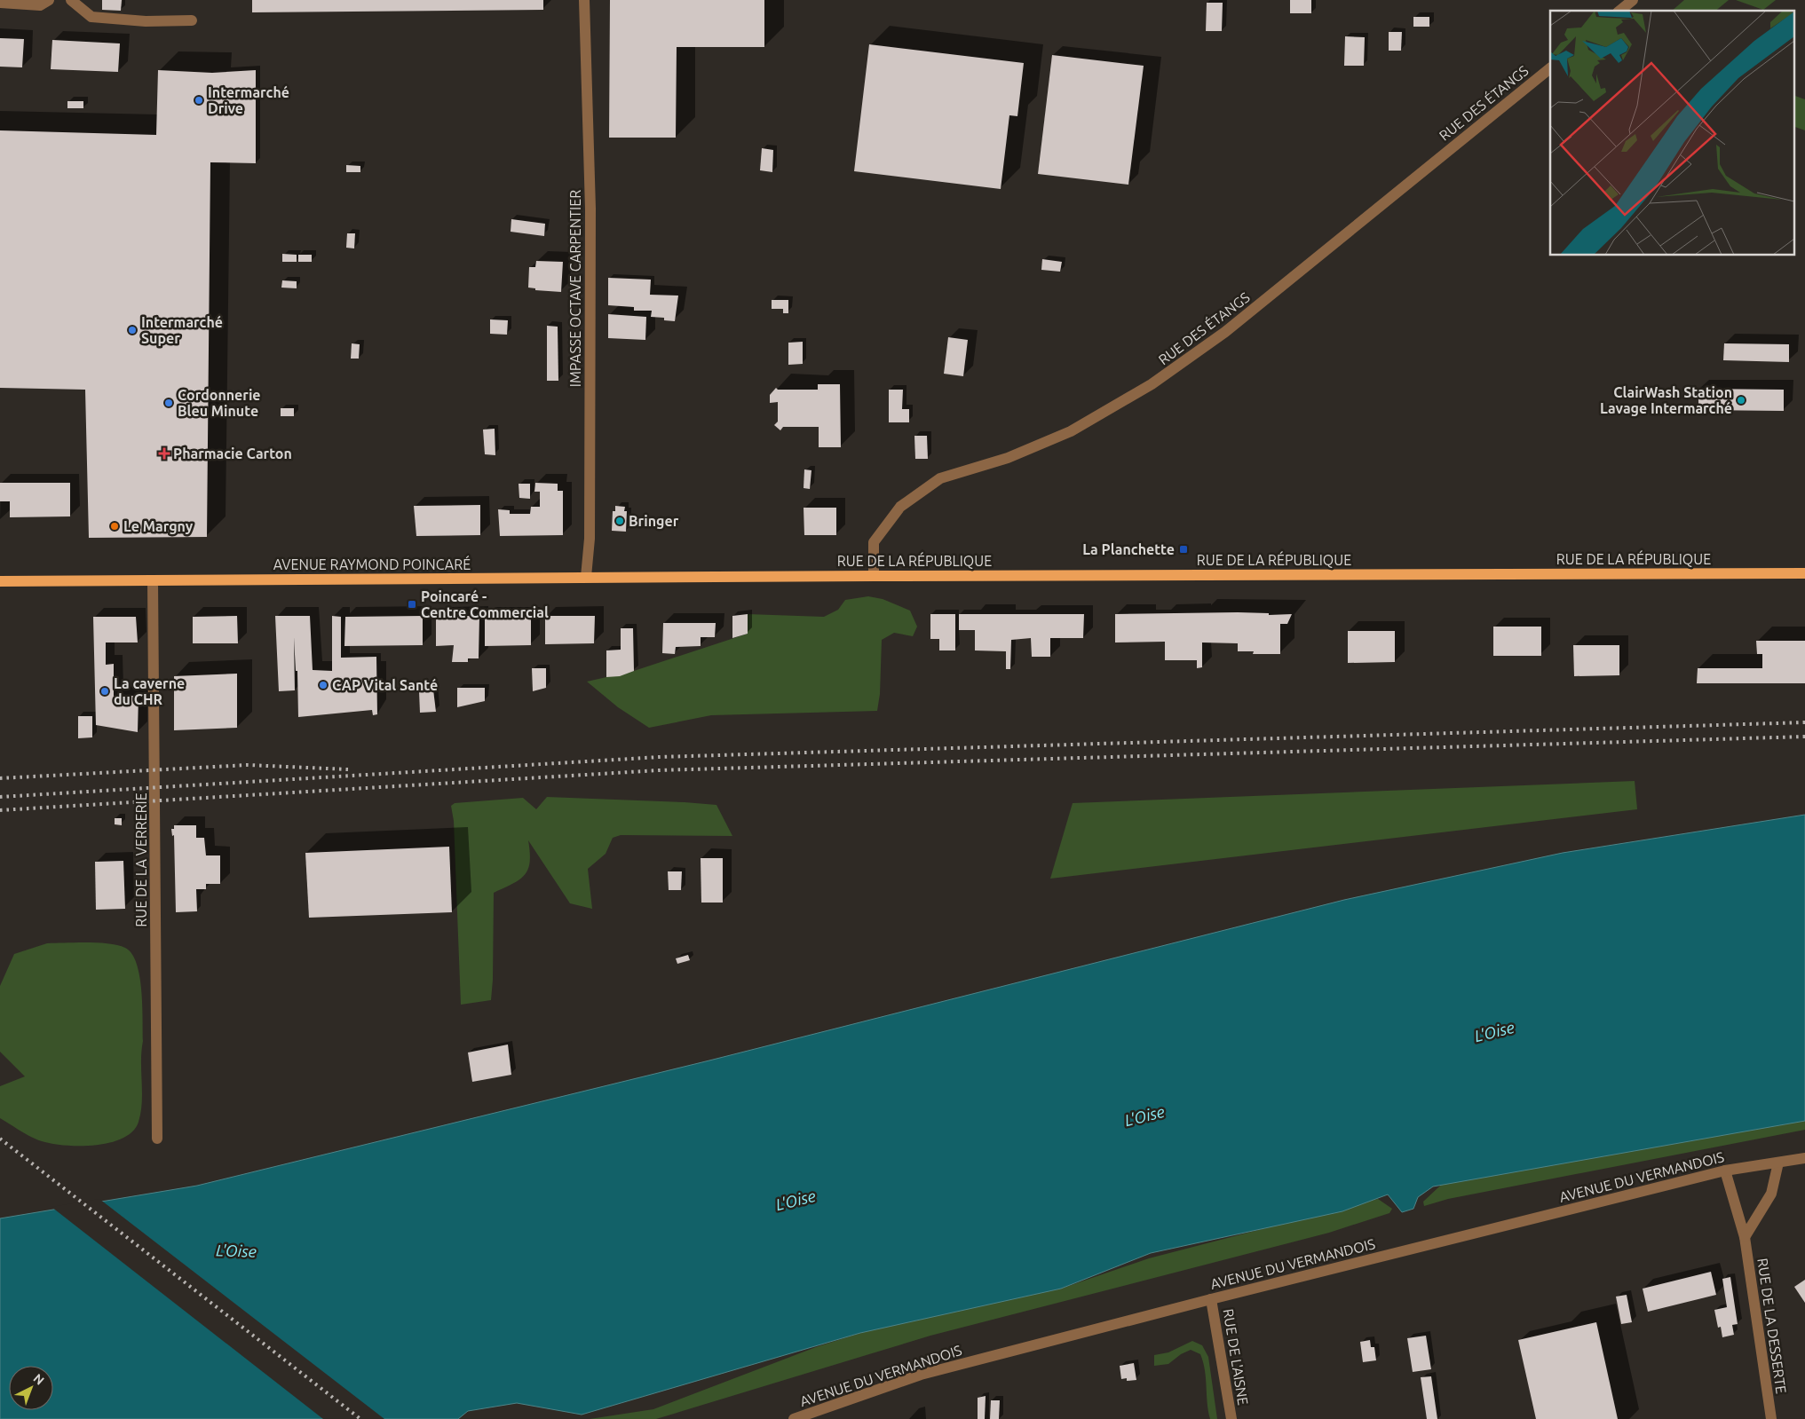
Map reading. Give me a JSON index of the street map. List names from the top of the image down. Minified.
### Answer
{"streets":{"main road":["RUE DE LA RÉPUBLIQUE","AVENUE RAYMOND POINCARÉ"],"street":["RUE DES ÉTANGS","IMPASSE OCTAVE CARPENTIER","RUE DE LA VERRERIE","AVENUE DU VERMANDOIS","RUE DE LA DESSERTE","RUE DE L'AISNE"]},"crossings":[["RUE DES ÉTANGS","RUE DE LA RÉPUBLIQUE"],["IMPASSE OCTAVE CARPENTIER","AVENUE RAYMOND POINCARÉ"],["RUE DE LA RÉPUBLIQUE","AVENUE RAYMOND POINCARÉ"],["AVENUE RAYMOND POINCARÉ","RUE DE LA VERRERIE"],["AVENUE DU VERMANDOIS","RUE DE LA DESSERTE"],["AVENUE DU VERMANDOIS","RUE DE L'AISNE"]],"water":["L'Oise"],"places":{"other":["Intermarché Drive","Intermarché Super","ClairWash Station Lavage Intermarché","Cordonnerie Bleu Minute","Bringer","Le Margny","CAP Vital Santé","La caverne du CHR"],"health":["Pharmacie Carton"],"transit":["La Planchette","Poincaré - Centre Commercial"]},"north":"top right"}
